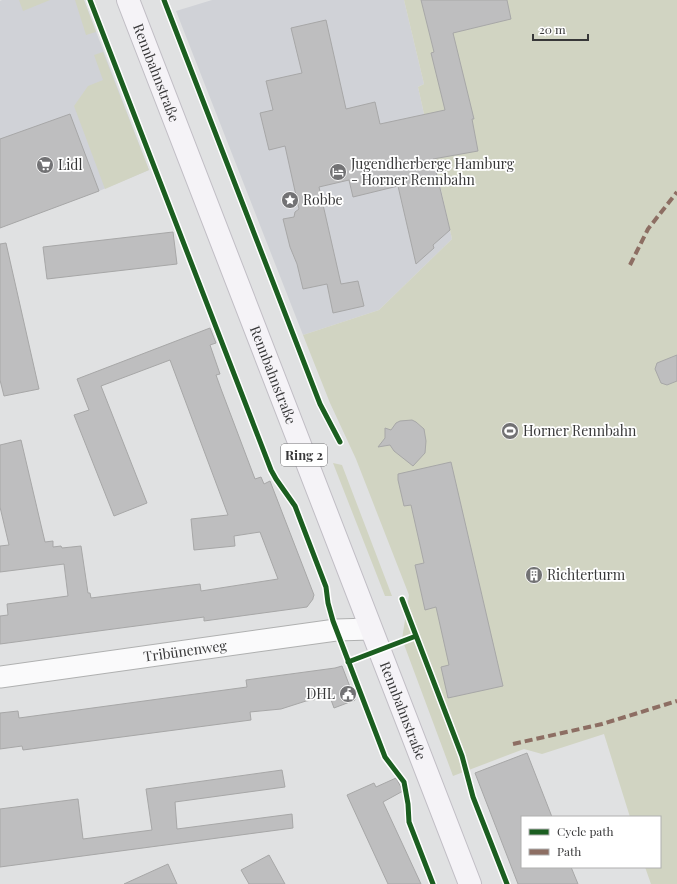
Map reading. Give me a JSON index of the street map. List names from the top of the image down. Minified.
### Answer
{"streets":{"main road":["Rennbahnstraße","Ring 2"],"street":["Tribünenweg"]},"crossings":[["Rennbahnstraße","Tribünenweg"]],"places":{"supermarket":["Lidl"],"hotel":["Jugendherberge Hamburg - Horner Rennbahn"],"place":["Robbe"],"sports":["Horner Rennbahn"],"building":["Richterturm"],"public building":["DHL"]},"legend":["Cycle path","Path"],"scale_bar":"20 m"}
